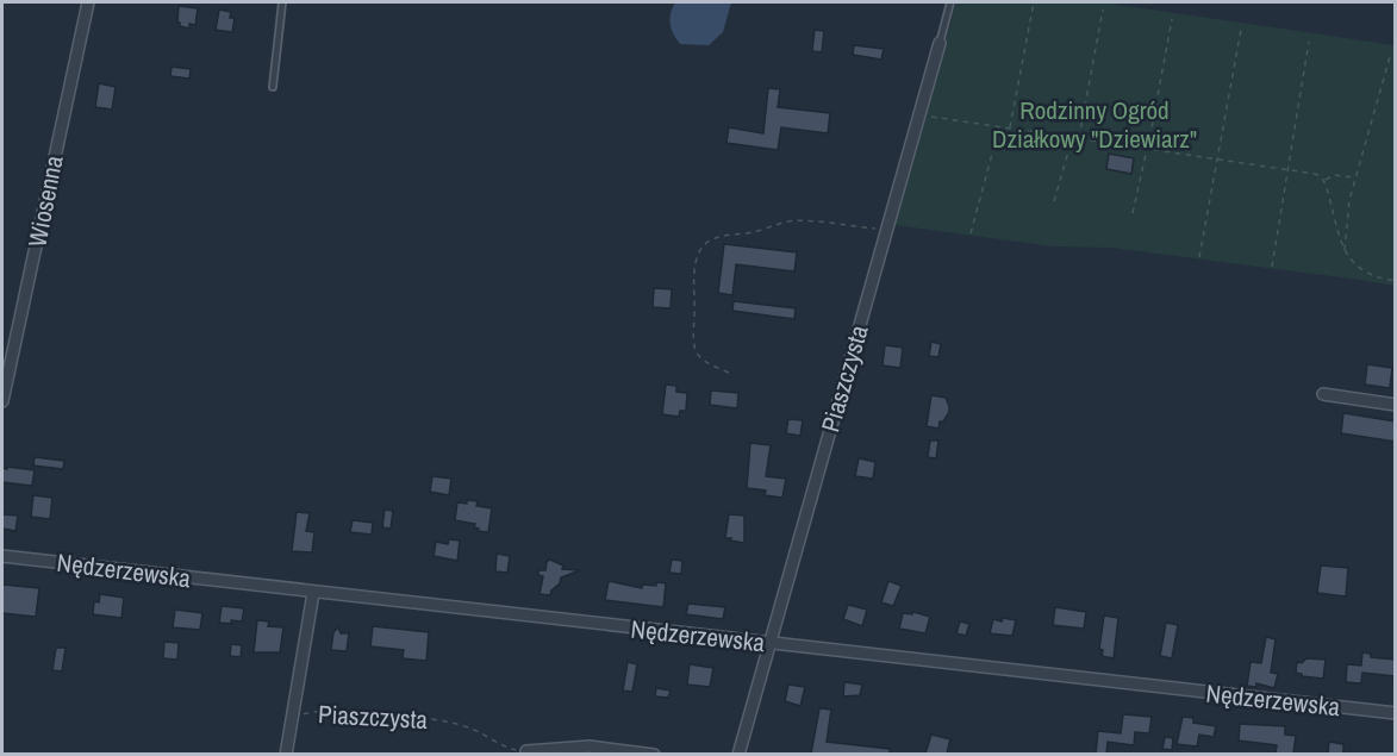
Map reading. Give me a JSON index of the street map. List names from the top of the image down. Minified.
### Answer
{"streets":{"street":["Wiosenna","Piaszczysta","Nędzerzewska"]},"crossings":[["Piaszczysta","Nędzerzewska"]],"parks":["Rodzinny Ogród Działkowy \"Dziewiarz\""]}
